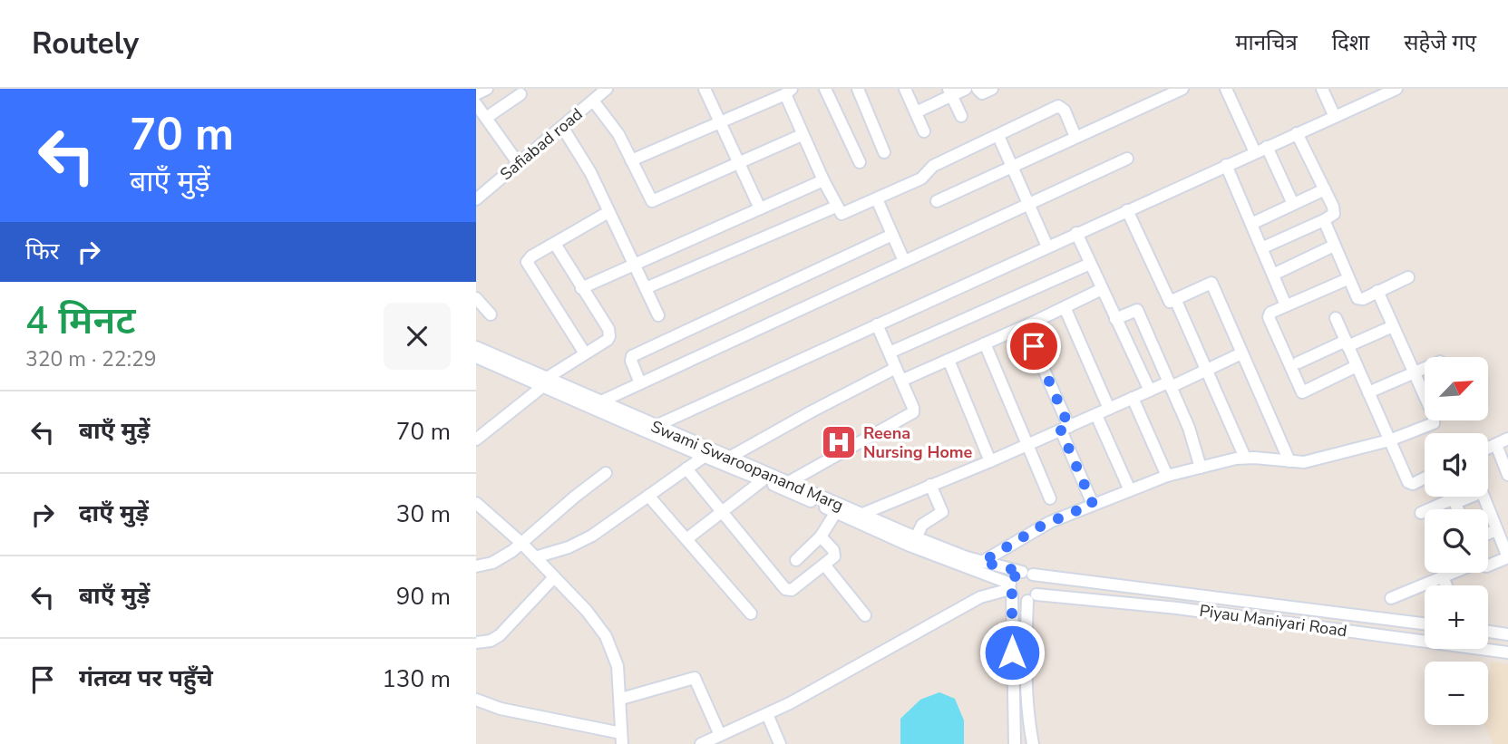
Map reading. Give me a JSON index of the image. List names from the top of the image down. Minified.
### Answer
{"streets":{"street":["Safiabad road","Swami Swaroopanand Marg","Piyau Maniyari Road"]},"crossings":[["Swami Swaroopanand Marg","Piyau Maniyari Road"]],"places":{"hospital":["Reena Nursing Home"]},"north":"top right","page":{"header":"Routely","nav":["मानचित्र","दिशा","सहेजे गए"],"turn":["70 m","बाएँ मुड़ें"],"then":"फिर","heading":["4 मिनट","320 m · 22:29"],"map_buttons":["+","−"],"list":[{"name":"बाएँ मुड़ें","value":"70 m"},{"name":"दाएँ मुड़ें","value":"30 m"},{"name":"बाएँ मुड़ें","value":"90 m"},{"name":"गंतव्य पर पहुँचे","value":"130 m"}]}}
